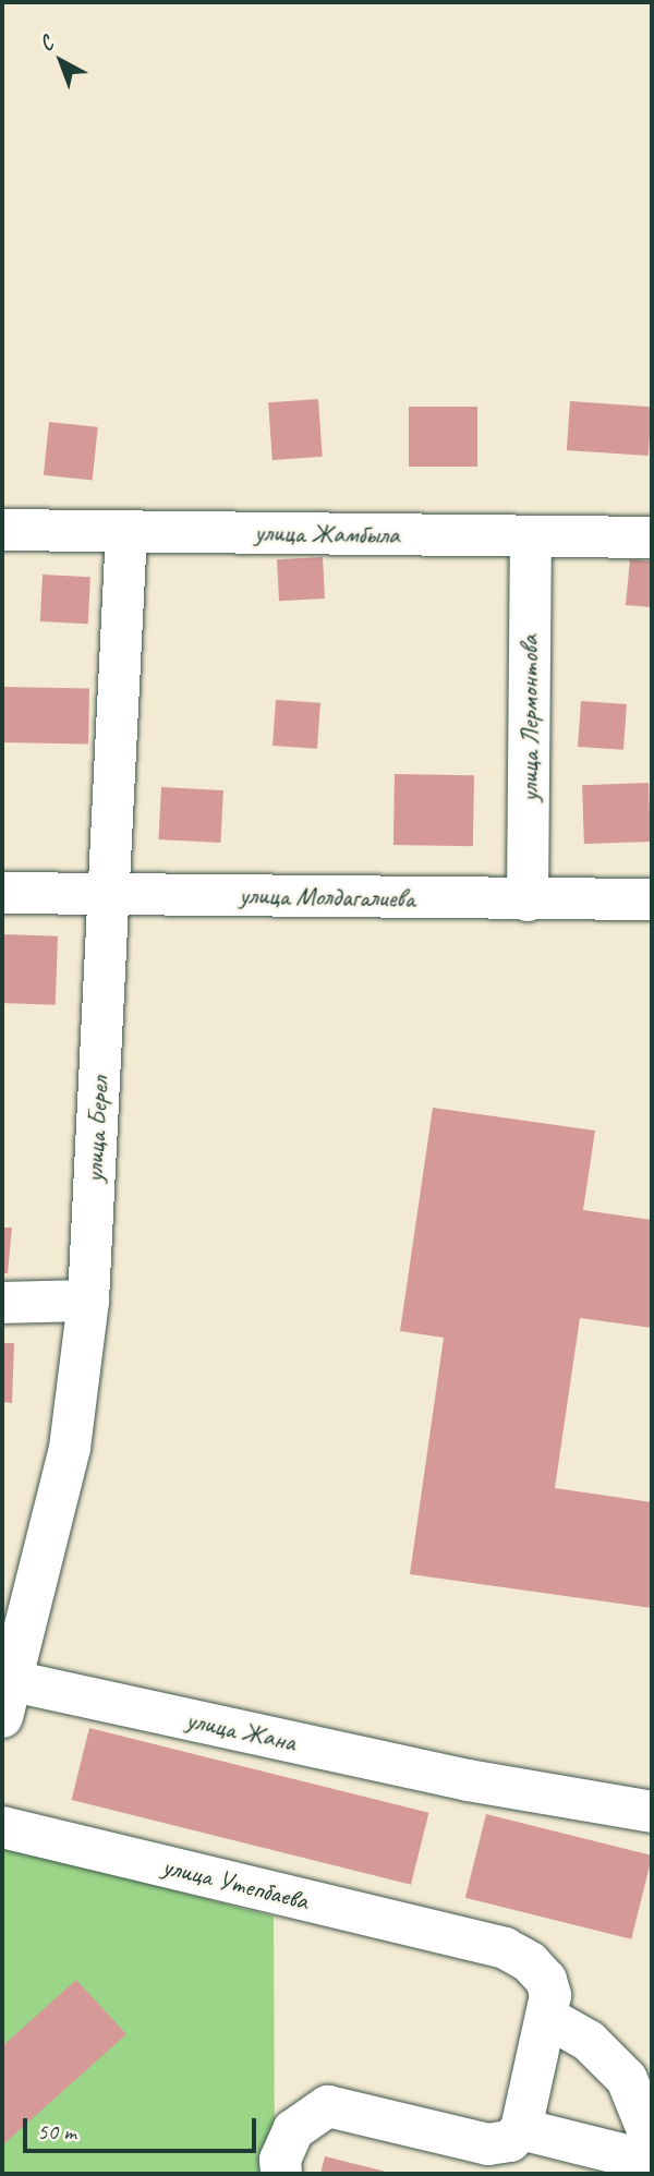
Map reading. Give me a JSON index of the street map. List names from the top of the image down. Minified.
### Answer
{"streets":{"street":["улица Жамбыла","улица Лермонтова","улица Молдагалиева","улица Берел","улица Жана","улица Утепбаева"]},"crossings":[["улица Жамбыла","улица Лермонтова"],["улица Жамбыла","улица Берел"],["улица Лермонтова","улица Молдагалиева"],["улица Молдагалиева","улица Берел"],["улица Берел","улица Жана"]],"scale_bar":"50 m","north":"top left"}
